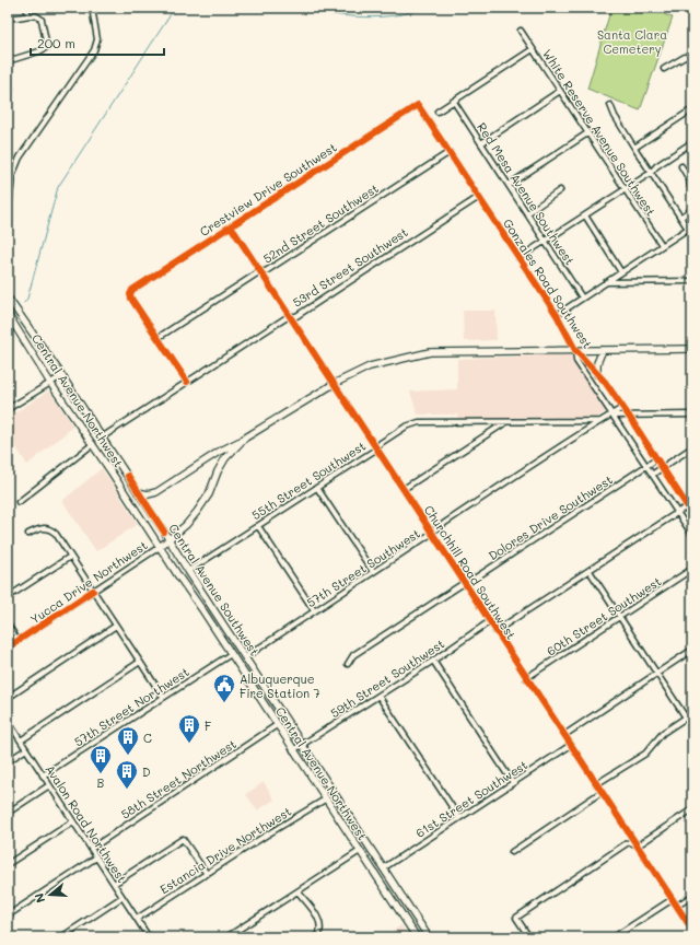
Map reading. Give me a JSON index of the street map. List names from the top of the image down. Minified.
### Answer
{"streets":{"main road":["Central Avenue Northwest","Central Avenue Southwest"],"street":["White Reserve Avenue Southwest","Crestview Drive Southwest","Red Mesa Avenue Southwest","52nd Street Southwest","53rd Street Southwest","Gonzales Road Southwest","55th Street Southwest","Dolores Drive Southwest","57th Street Southwest","Churchhill Road Southwest","Yucca Drive Northwest","60th Street Southwest","59th Street Southwest","57th Street Northwest","58th Street Northwest","61st Street Southwest","Avalon Road Northwest","Estancia Drive Northwest"]},"crossings":[["Crestview Drive Southwest","52nd Street Southwest"],["Crestview Drive Southwest","Gonzales Road Southwest"],["Crestview Drive Southwest","Churchhill Road Southwest"],["52nd Street Southwest","Gonzales Road Southwest"],["52nd Street Southwest","Churchhill Road Southwest"],["53rd Street Southwest","Gonzales Road Southwest"],["53rd Street Southwest","Churchhill Road Southwest"],["53rd Street Southwest","Central Avenue Southwest"],["Gonzales Road Southwest","Dolores Drive Southwest"],["Gonzales Road Southwest","57th Street Southwest"],["Central Avenue Northwest","Yucca Drive Northwest"],["Central Avenue Northwest","59th Street Southwest"],["Central Avenue Northwest","57th Street Northwest"],["Central Avenue Northwest","58th Street Northwest"],["Central Avenue Northwest","Estancia Drive Northwest"],["55th Street Southwest","57th Street Southwest"],["55th Street Southwest","Churchhill Road Southwest"],["55th Street Southwest","Central Avenue Southwest"],["Dolores Drive Southwest","Churchhill Road Southwest"],["57th Street Southwest","Churchhill Road Southwest"],["57th Street Southwest","Central Avenue Southwest"],["Churchhill Road Southwest","60th Street Southwest"],["Churchhill Road Southwest","59th Street Southwest"],["Churchhill Road Southwest","61st Street Southwest"],["Central Avenue Southwest","59th Street Southwest"],["Central Avenue Southwest","61st Street Southwest"],["57th Street Northwest","Avalon Road Northwest"],["58th Street Northwest","Avalon Road Northwest"],["Avalon Road Northwest","Estancia Drive Northwest"]],"parks":["Santa Clara Cemetery"],"places":{"public building":["Albuquerque Fire Station 7"],"building":["F","C","B","D"]},"scale_bar":"200 m","north":"left"}
